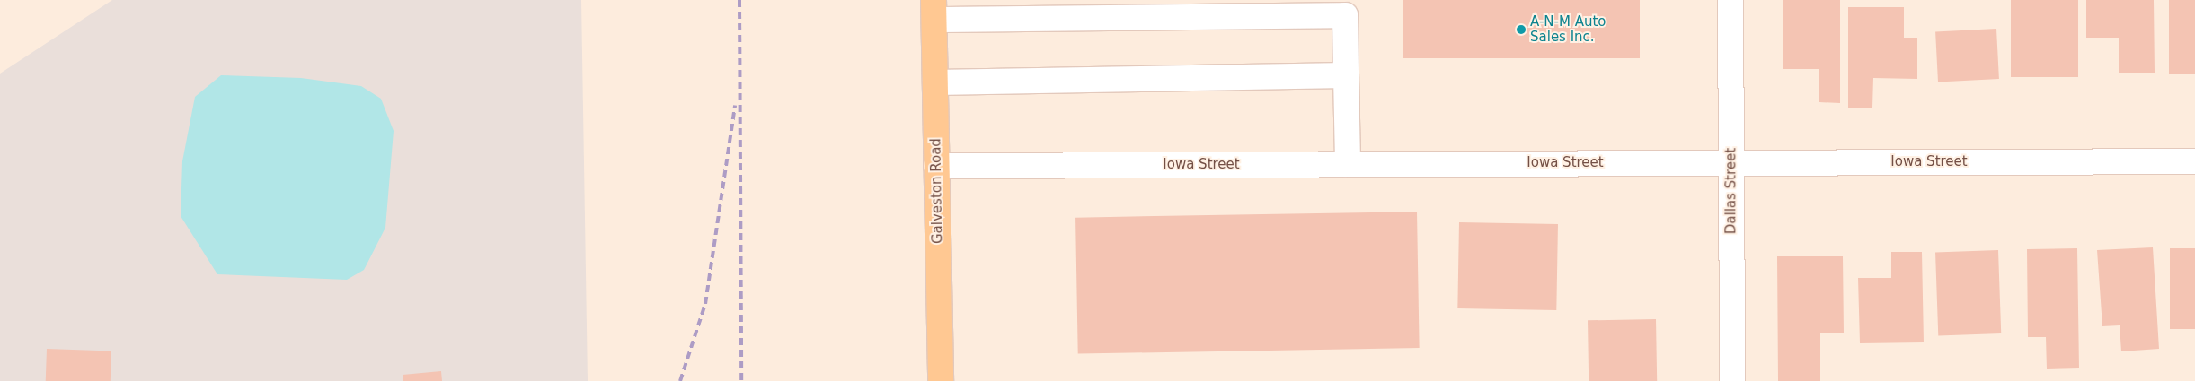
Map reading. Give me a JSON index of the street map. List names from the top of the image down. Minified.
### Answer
{"streets":{"main road":["Galveston Road"],"street":["Iowa Street","Dallas Street"]},"crossings":[["Iowa Street","Galveston Road"],["Iowa Street","Dallas Street"]],"places":["A-N-M Auto Sales Inc."]}
